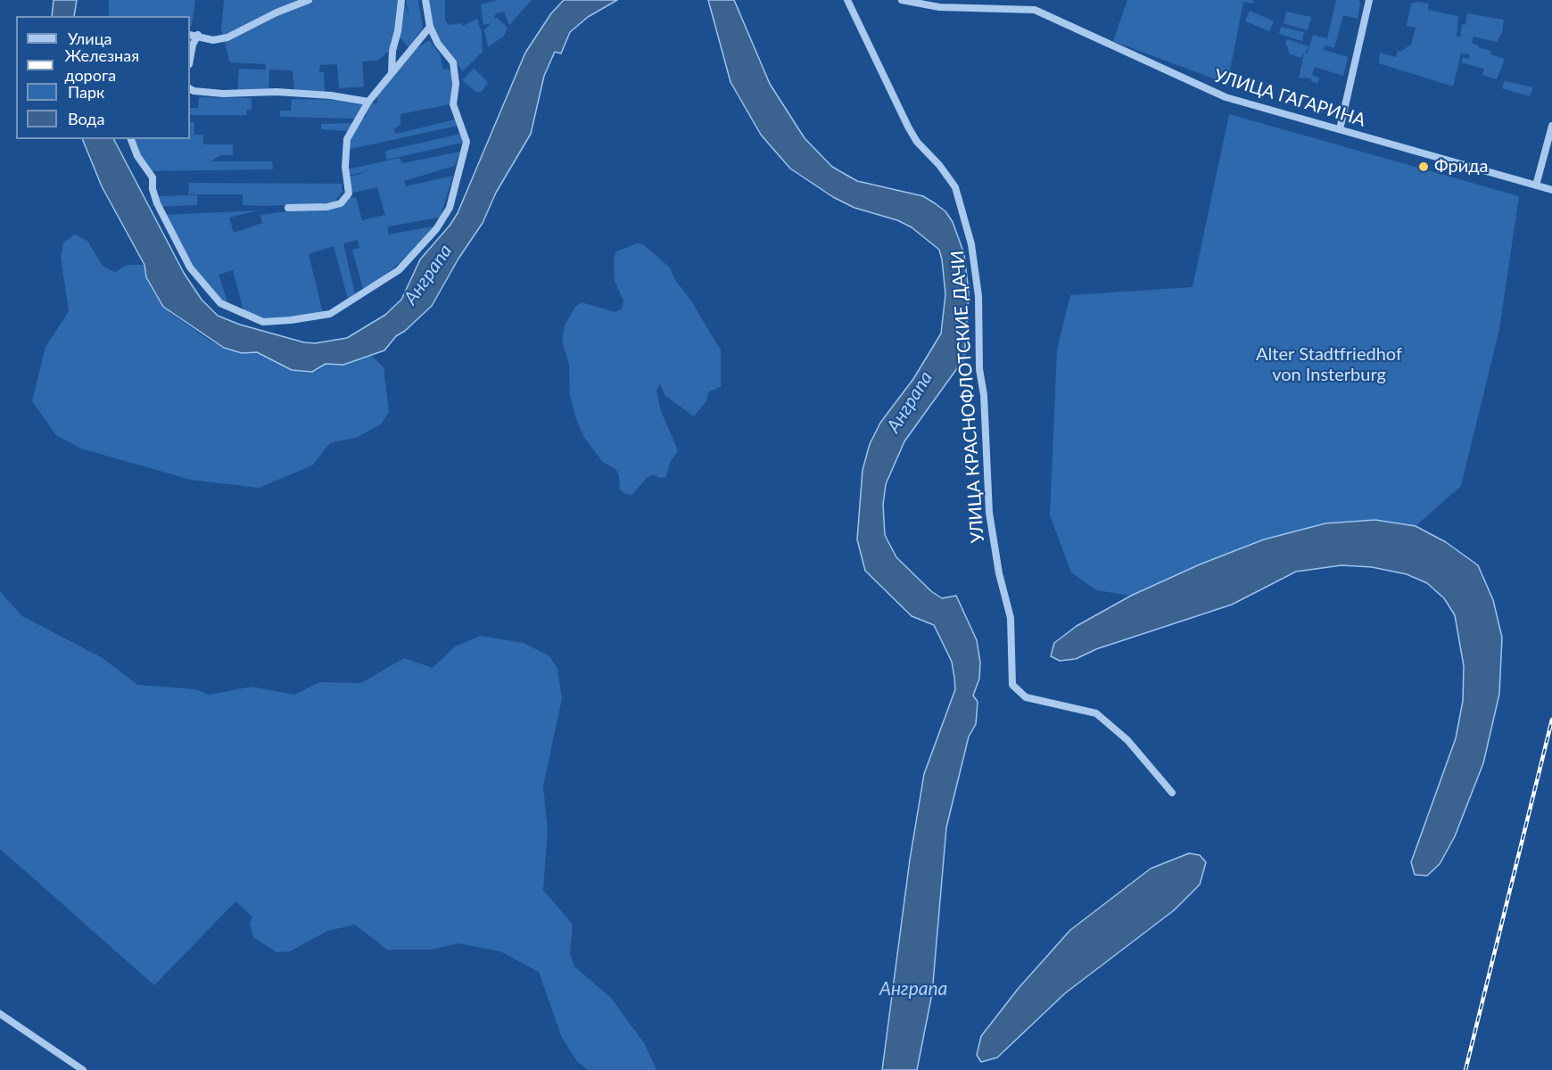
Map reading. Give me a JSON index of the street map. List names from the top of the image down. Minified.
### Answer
{"streets":{"street":["УЛИЦА ГАГАРИНА","УЛИЦА КРАСНОФЛОТСКИЕ ДАЧИ"]},"water":["Анграпа"],"parks":["Alter Stadtfriedhof von Insterburg"],"places":["Фрида"],"legend":["Улица","Железная дорога","Парк","Вода"]}
